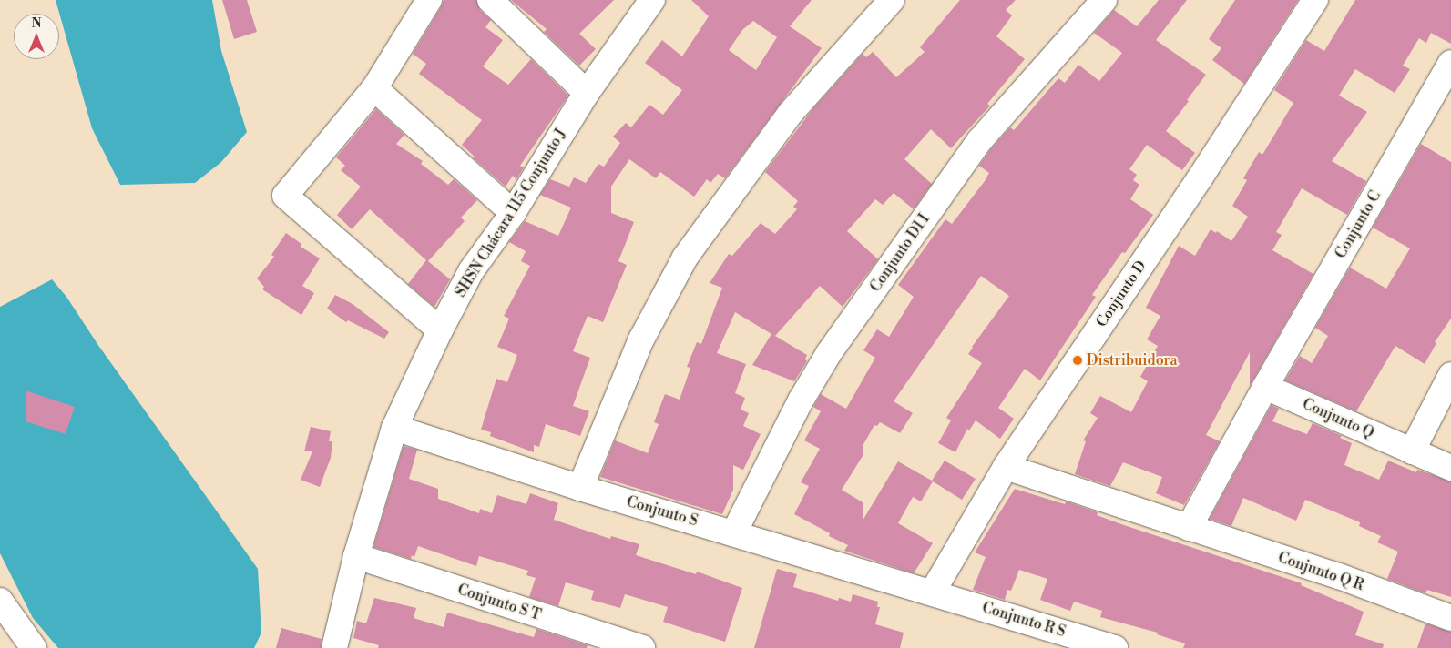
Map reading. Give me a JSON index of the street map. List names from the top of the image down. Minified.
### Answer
{"streets":{"street":["SHSN Chácara 115 Conjunto J","Conjunto C","Conjunto D1 I","Conjunto D","Conjunto Q","Conjunto S","Conjunto Q R","Conjunto S T","Conjunto R S"]},"crossings":[["SHSN Chácara 115 Conjunto J","Conjunto S"],["SHSN Chácara 115 Conjunto J","Conjunto S T"],["Conjunto C","Conjunto Q"],["Conjunto C","Conjunto Q R"],["Conjunto D1 I","Conjunto S"],["Conjunto D","Conjunto S"],["Conjunto D","Conjunto Q R"],["Conjunto D","Conjunto R S"],["Conjunto S","Conjunto R S"]],"places":["Distribuidora"],"north":"top"}
